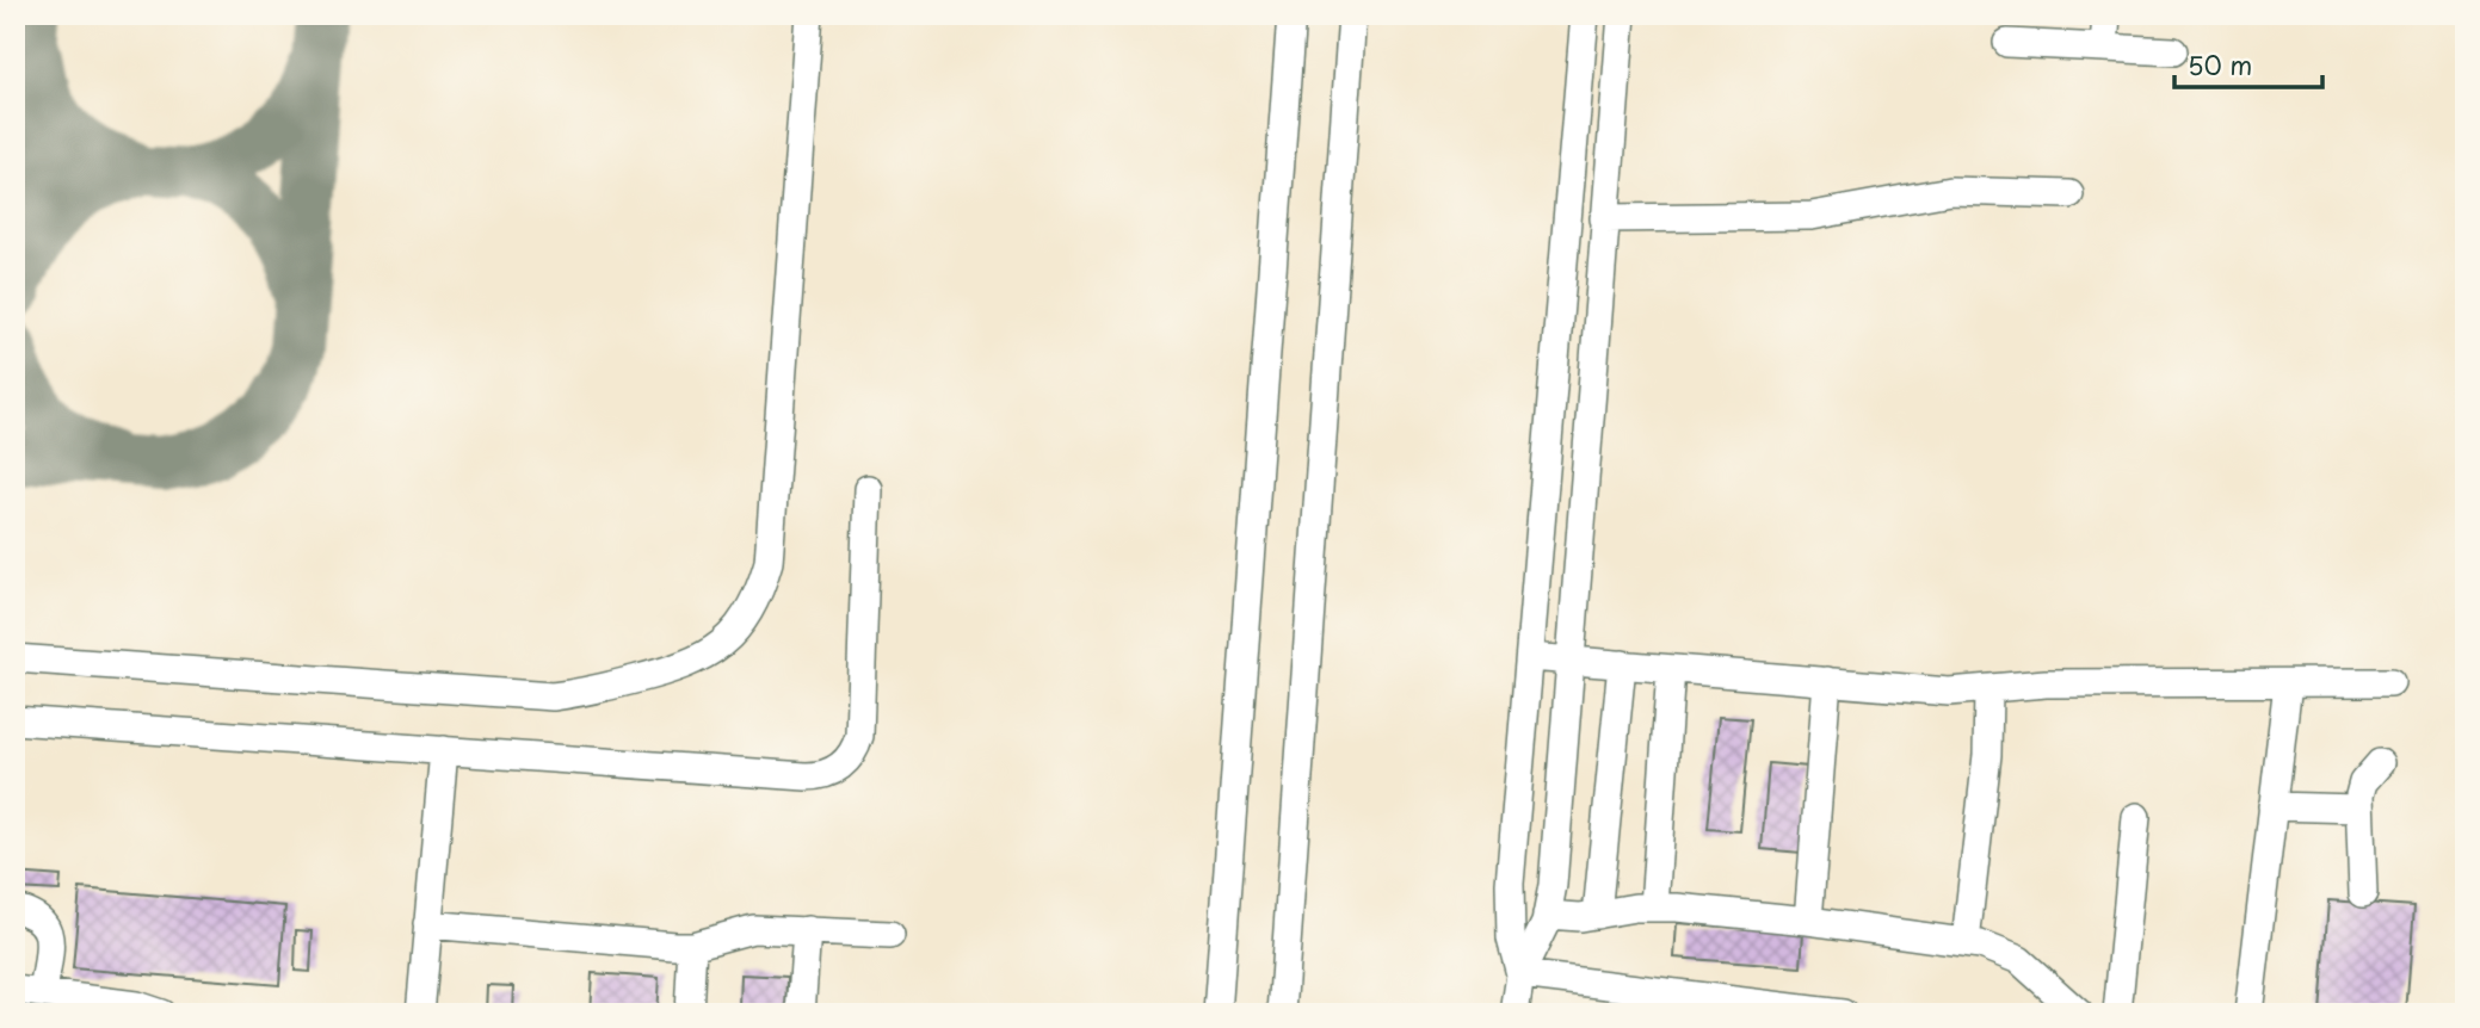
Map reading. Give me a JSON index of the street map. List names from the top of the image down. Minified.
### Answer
{"scale_bar":"50 m"}
